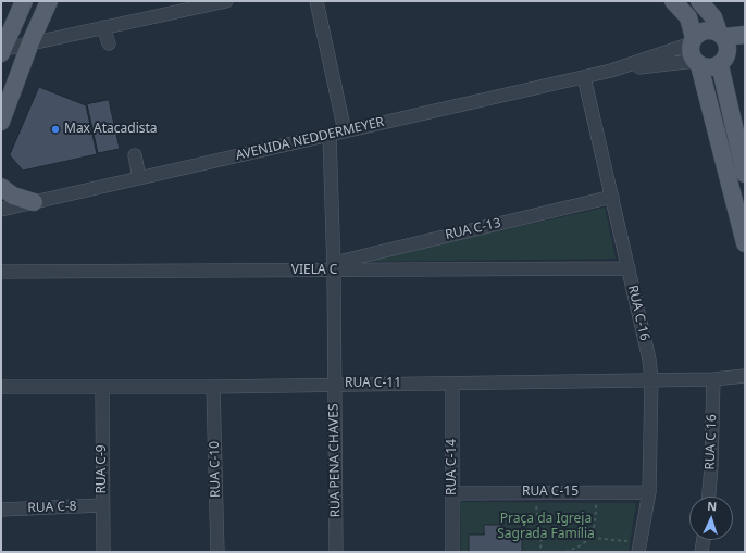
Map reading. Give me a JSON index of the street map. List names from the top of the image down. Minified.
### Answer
{"streets":{"street":["AVENIDA NEDDERMEYER","RUA C-13","VIELA C","RUA C-16","RUA C-11","RUA C 16","RUA PENA CHAVES","RUA C-14","RUA C-9","RUA C-10","RUA C-15","RUA C-8"]},"crossings":[["AVENIDA NEDDERMEYER","RUA C-16"],["AVENIDA NEDDERMEYER","RUA PENA CHAVES"],["RUA C-13","VIELA C"],["RUA C-13","RUA C-16"],["RUA C-13","RUA PENA CHAVES"],["VIELA C","RUA C-16"],["VIELA C","RUA PENA CHAVES"],["RUA C-16","RUA C-11"],["RUA C-16","RUA C-15"],["RUA C-11","RUA C 16"],["RUA C-11","RUA PENA CHAVES"],["RUA C-11","RUA C-14"],["RUA C-11","RUA C-9"],["RUA C-11","RUA C-10"],["RUA C-14","RUA C-15"],["RUA C-9","RUA C-8"]],"parks":["Praça da Igreja Sagrada Família"],"places":["Max Atacadista"],"north":"top"}
